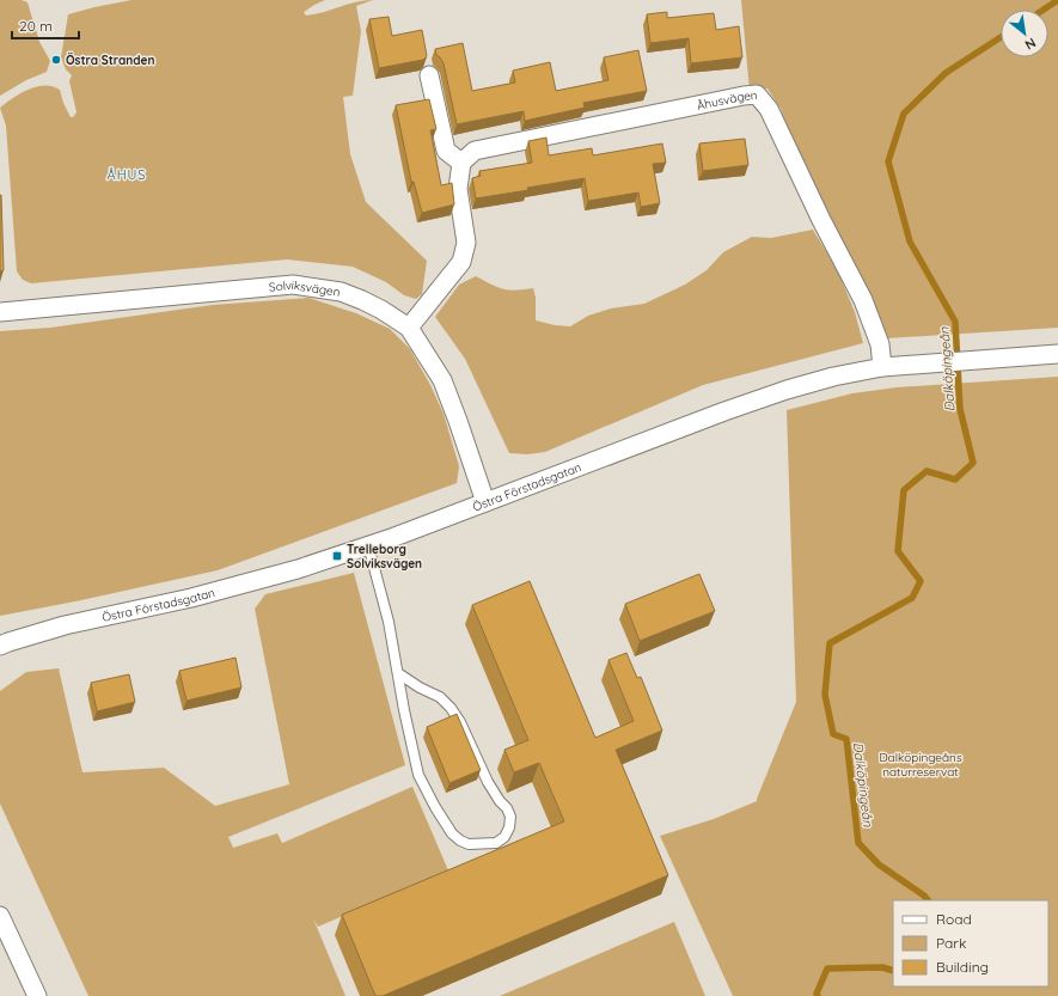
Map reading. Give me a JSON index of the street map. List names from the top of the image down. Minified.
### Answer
{"streets":{"street":["Åhusvägen","Solviksvägen","Östra Förstadsgatan"]},"crossings":[["Åhusvägen","Östra Förstadsgatan"],["Solviksvägen","Östra Förstadsgatan"]],"districts":["ÅHUS"],"water":["Dalköpingeån"],"parks":["Dalköpingeåns naturreservat"],"places":{"other":["Östra Stranden"],"transit":["Trelleborg Solviksvägen"]},"legend":["Road","Park","Building"],"scale_bar":"20 m","north":"bottom right"}
